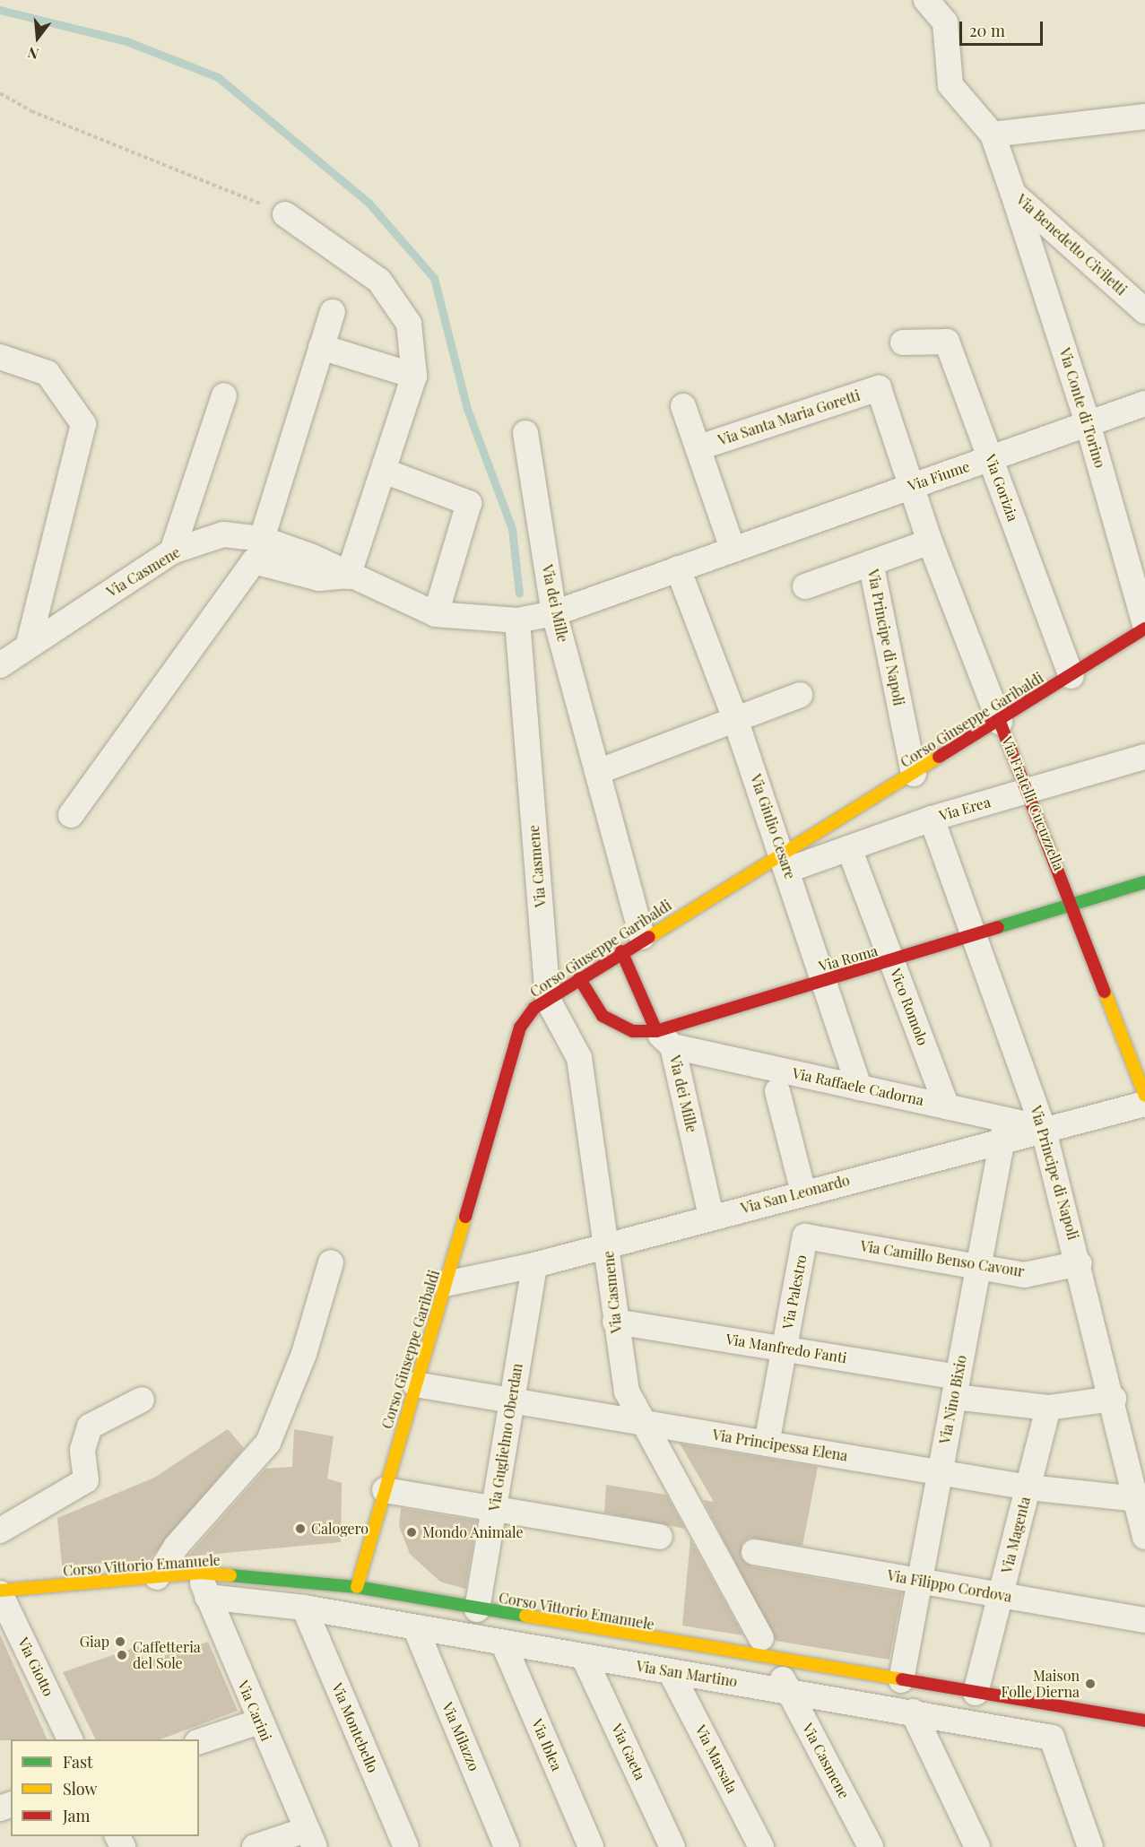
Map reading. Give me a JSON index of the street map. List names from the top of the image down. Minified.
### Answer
{"streets":{"main road":["Via dei Mille","Corso Giuseppe Garibaldi","Via Fratelli Cucuzzella","Via Roma","Corso Vittorio Emanuele"],"street":["Via Benedetto Civiletti","Via Conte di Torino","Via Santa Maria Goretti","Via Fiume","Via Gorizia","Via Casmene","Via Principe di Napoli","Via Erea","Via Giulio Cesare","Vico Romolo","Via Raffaele Cadorna","Via San Leonardo","Via Camillo Benso Cavour","Via Palestro","Via Manfredo Fanti","Via Nino Bixio","Via Guglielmo Oberdan","Via Principessa Elena","Via Magenta","Via Filippo Cordova","Via Giotto","Via San Martino","Via Carini","Via Montebello","Via Milazzo","Via Iblea","Via Gaeta","Via Marsala"]},"crossings":[["Via Benedetto Civiletti","Via Conte di Torino"],["Via Conte di Torino","Via Fiume"],["Via Santa Maria Goretti","Via Fratelli Cucuzzella"],["Via Fiume","Via Gorizia"],["Via Fiume","Via Casmene"],["Via Fiume","Via dei Mille"],["Via Fiume","Via Fratelli Cucuzzella"],["Via Fiume","Via Giulio Cesare"],["Via Gorizia","Corso Giuseppe Garibaldi"],["Via Casmene","Corso Giuseppe Garibaldi"],["Via Casmene","Via San Leonardo"],["Via Casmene","Via Manfredo Fanti"],["Via Casmene","Via Principessa Elena"],["Via Casmene","Via San Martino"],["Via dei Mille","Corso Giuseppe Garibaldi"],["Via dei Mille","Via Roma"],["Via dei Mille","Via Raffaele Cadorna"],["Via dei Mille","Via San Leonardo"],["Via Principe di Napoli","Corso Giuseppe Garibaldi"],["Via Principe di Napoli","Via Fratelli Cucuzzella"],["Via Principe di Napoli","Via Erea"],["Via Principe di Napoli","Via Roma"],["Via Principe di Napoli","Via San Leonardo"],["Via Principe di Napoli","Via Camillo Benso Cavour"],["Via Principe di Napoli","Via Manfredo Fanti"],["Via Principe di Napoli","Via Principessa Elena"],["Corso Giuseppe Garibaldi","Via Fratelli Cucuzzella"],["Corso Giuseppe Garibaldi","Via Erea"],["Corso Giuseppe Garibaldi","Via Giulio Cesare"],["Corso Giuseppe Garibaldi","Via Roma"],["Corso Giuseppe Garibaldi","Via San Leonardo"],["Corso Giuseppe Garibaldi","Via Principessa Elena"],["Corso Giuseppe Garibaldi","Corso Vittorio Emanuele"],["Via Fratelli Cucuzzella","Via Erea"],["Via Fratelli Cucuzzella","Via Roma"],["Via Erea","Via Giulio Cesare"],["Via Erea","Vico Romolo"],["Via Giulio Cesare","Via Roma"],["Via Giulio Cesare","Via Raffaele Cadorna"],["Via Roma","Vico Romolo"],["Via Roma","Via Raffaele Cadorna"],["Vico Romolo","Via Raffaele Cadorna"],["Via Raffaele Cadorna","Via San Leonardo"],["Via Raffaele Cadorna","Via Nino Bixio"],["Via San Leonardo","Via Nino Bixio"],["Via San Leonardo","Via Guglielmo Oberdan"],["Via Camillo Benso Cavour","Via Palestro"],["Via Camillo Benso Cavour","Via Nino Bixio"],["Via Palestro","Via Manfredo Fanti"],["Via Palestro","Via Principessa Elena"],["Via Manfredo Fanti","Via Nino Bixio"],["Via Manfredo Fanti","Via Magenta"],["Via Nino Bixio","Via Principessa Elena"],["Via Nino Bixio","Corso Vittorio Emanuele"],["Via Nino Bixio","Via Filippo Cordova"],["Via Guglielmo Oberdan","Via Principessa Elena"],["Via Guglielmo Oberdan","Corso Vittorio Emanuele"],["Via Principessa Elena","Via Magenta"],["Via Magenta","Corso Vittorio Emanuele"],["Via Magenta","Via Filippo Cordova"],["Corso Vittorio Emanuele","Via Giotto"],["Corso Vittorio Emanuele","Via Carini"],["Via San Martino","Via Carini"],["Via San Martino","Via Montebello"],["Via San Martino","Via Milazzo"],["Via San Martino","Via Iblea"],["Via San Martino","Via Gaeta"],["Via San Martino","Via Marsala"]],"places":["Calogero","Mondo Animale","Giap","Caffetteria del Sole","Maison Folle Dierna"],"legend":["Fast","Slow","Jam"],"scale_bar":"20 m","north":"bottom"}
